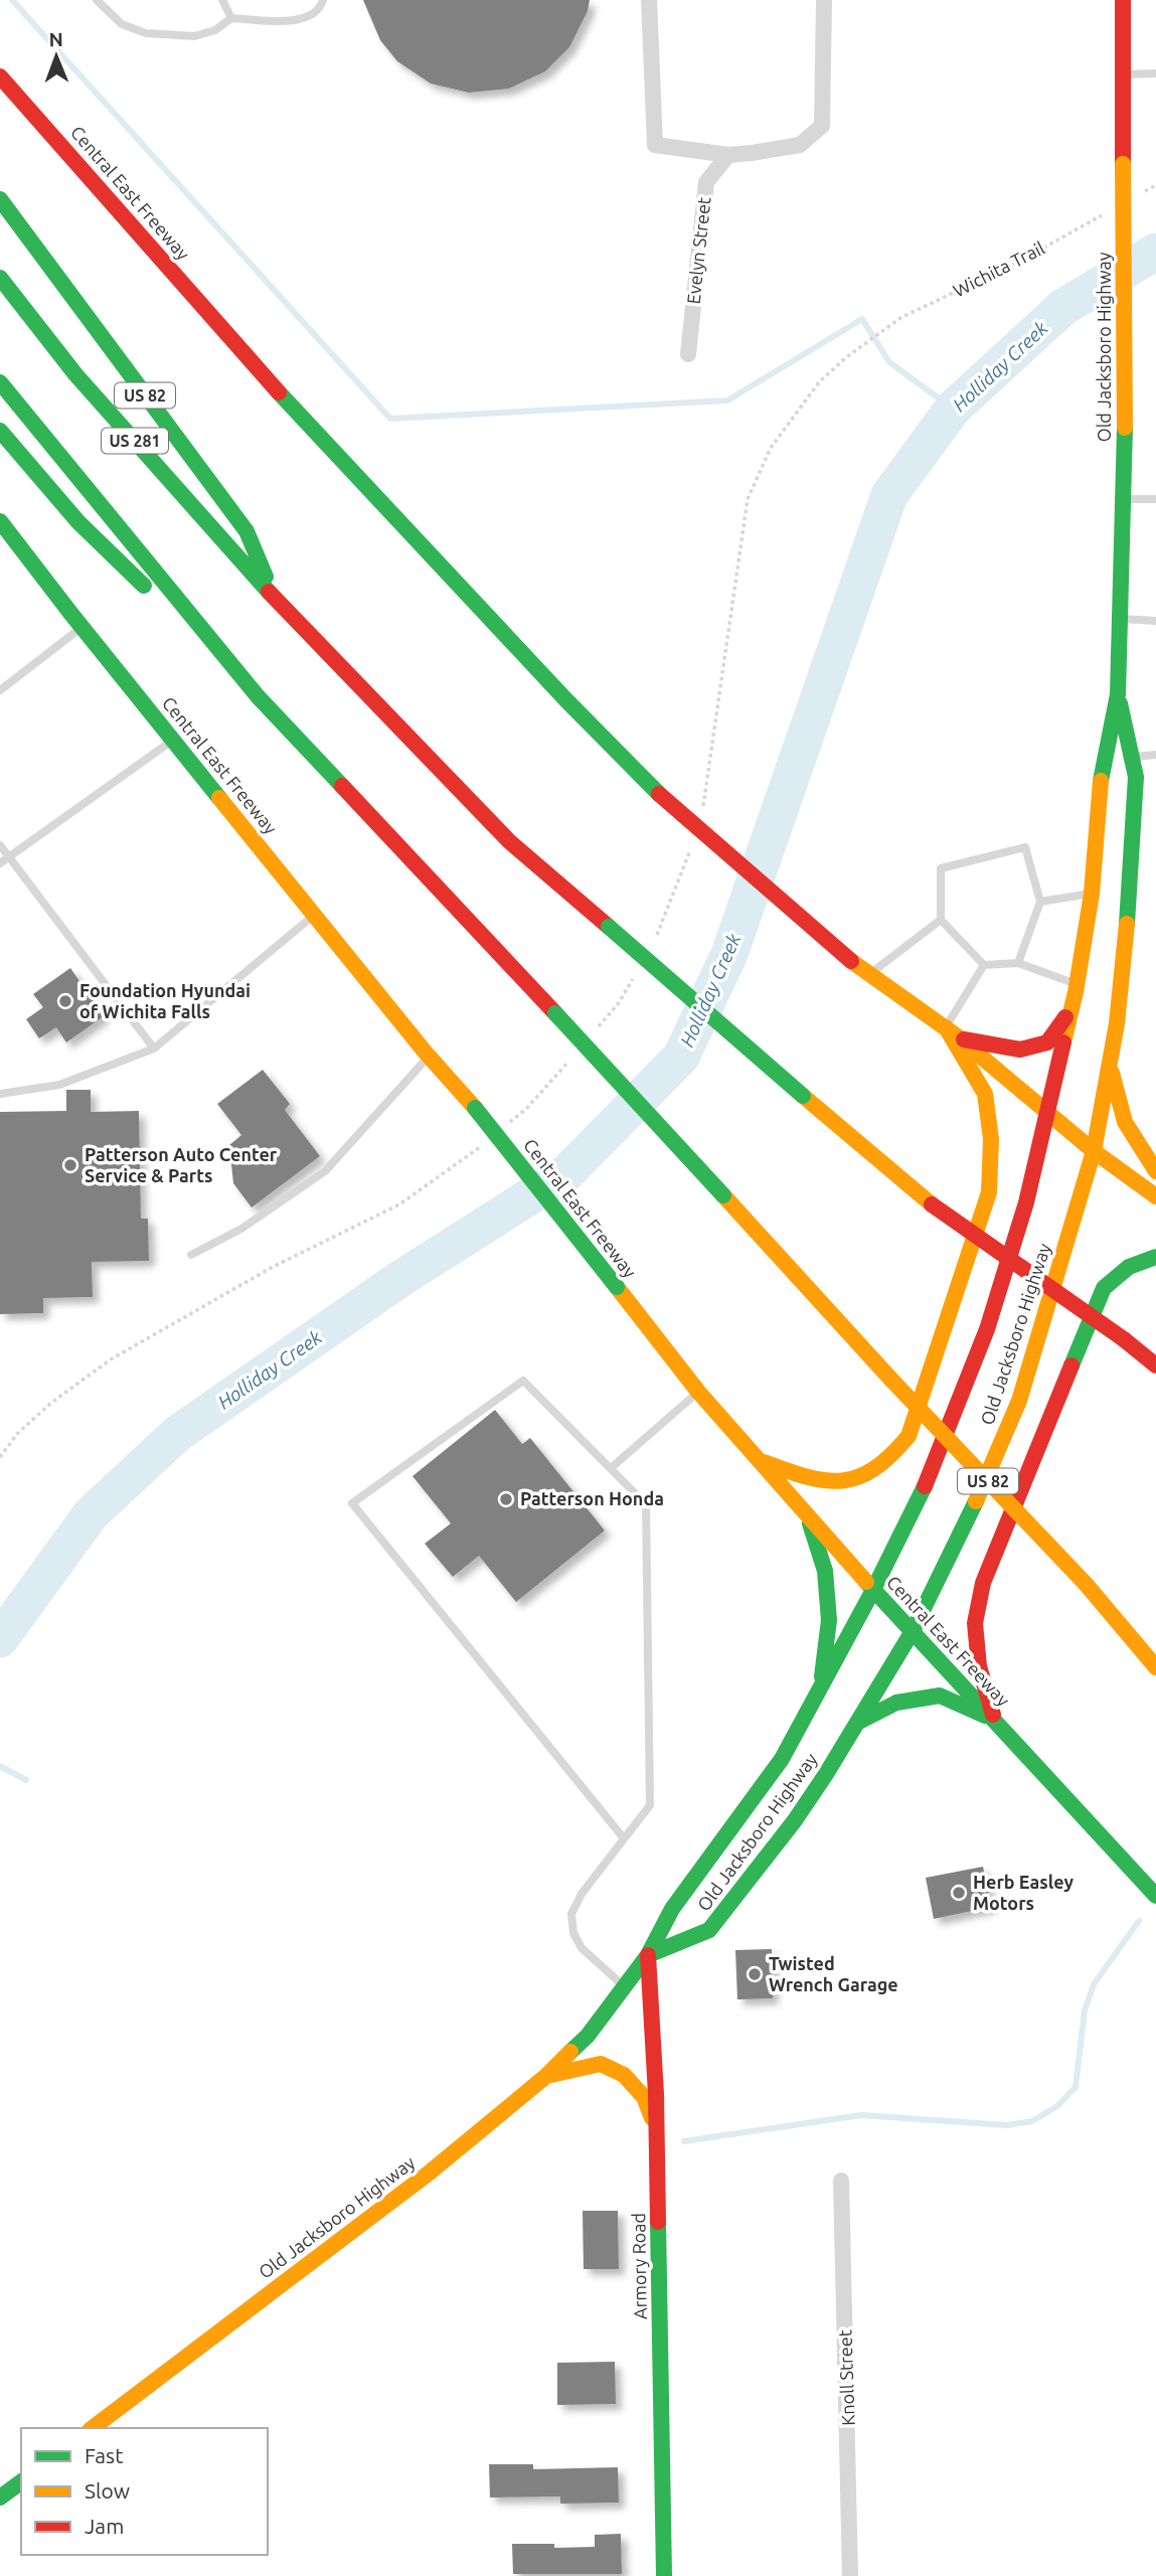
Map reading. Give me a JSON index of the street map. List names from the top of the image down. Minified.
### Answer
{"streets":{"main road":["Central East Freeway","Old Jacksboro Highway","US 82","US 281","Armory Road"],"street":["Evelyn Street","Knoll Street"],"path":["Wichita Trail"]},"crossings":[["Central East Freeway","Old Jacksboro Highway"],["Old Jacksboro Highway","Armory Road"],["US 82","US 281"]],"water":["Holliday Creek"],"places":["Foundation Hyundai of Wichita Falls","Patterson Auto Center Service & Parts","Patterson Honda","Herb Easley Motors","Twisted Wrench Garage"],"legend":["Fast","Slow","Jam"],"north":"top"}
